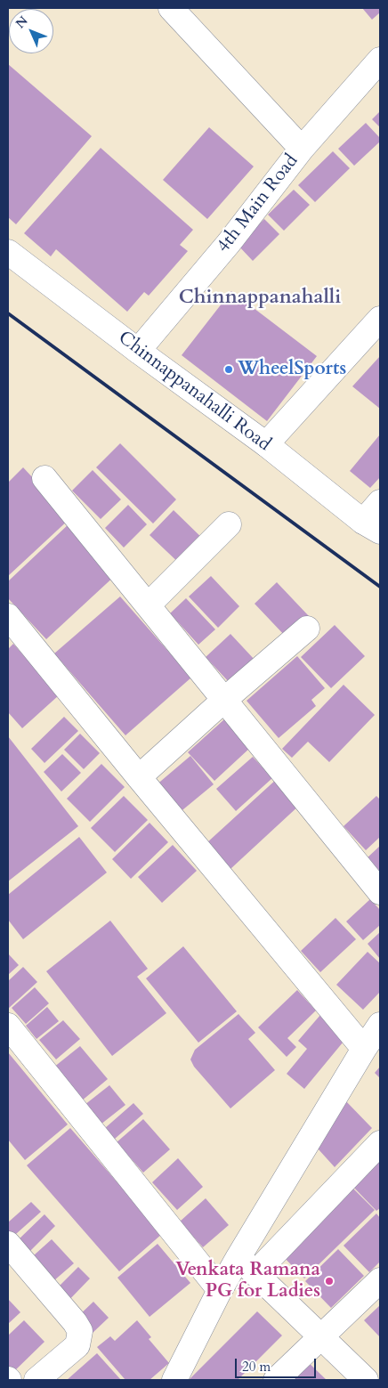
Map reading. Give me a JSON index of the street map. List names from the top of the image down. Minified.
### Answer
{"streets":{"street":["4th Main Road","Chinnappanahalli Road"]},"crossings":[["4th Main Road","Chinnappanahalli Road"]],"districts":["Chinnappanahalli"],"places":["WheelSports","Venkata Ramana PG for Ladies"],"scale_bar":"20 m","north":"top left"}
